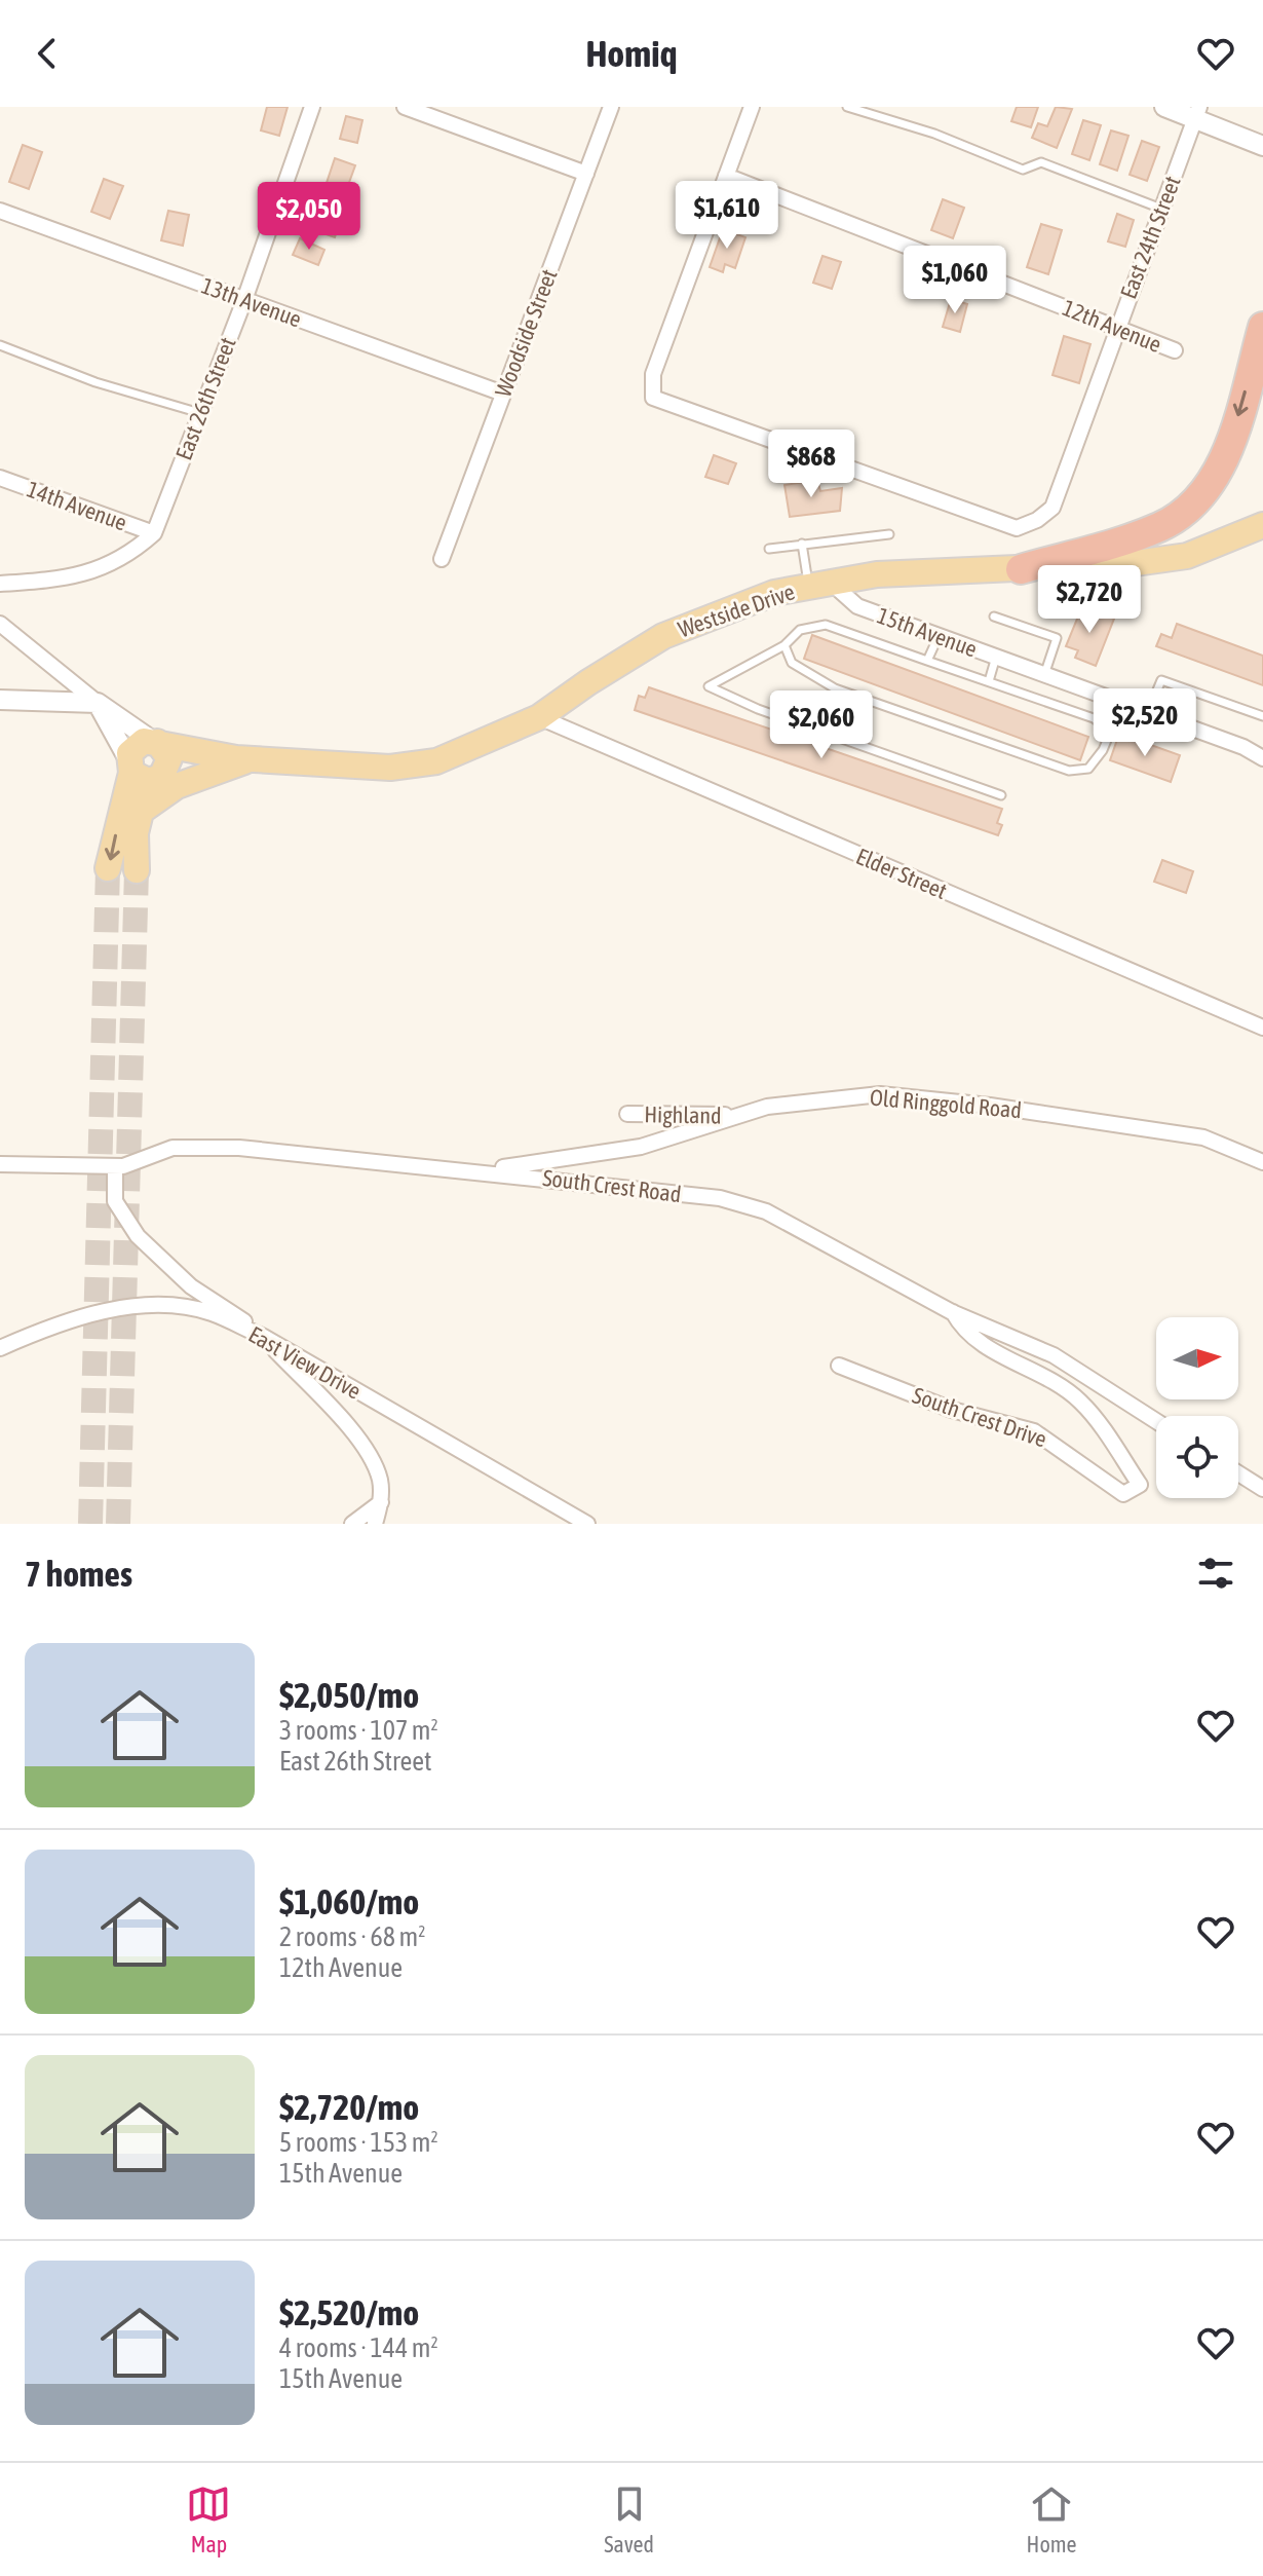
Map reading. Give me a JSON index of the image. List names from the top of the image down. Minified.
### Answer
{"streets":{"main road":["Westside Drive"],"street":["East 24th Street","13th Avenue","12th Avenue","Woodside Street","East 26th Street","14th Avenue","15th Avenue","Elder Street","Old Ringgold Road","Highland","South Crest Road","East View Drive","South Crest Drive"]},"crossings":[["East 24th Street","12th Avenue"],["13th Avenue","Woodside Street"],["13th Avenue","East 26th Street"],["East 26th Street","14th Avenue"],["Westside Drive","15th Avenue"],["Westside Drive","Elder Street"],["Old Ringgold Road","Highland"],["Old Ringgold Road","South Crest Road"],["South Crest Road","South Crest Drive"]],"north":"right","page":{"header":"Homiq","price":["$1,610","$2,050","$1,060","$868","$2,720","$2,520","$2,060"],"heading":"7 homes","list":[{"name":"$2,050/mo","note":"3 rooms · 107 m² · East 26th Street"},{"name":"$1,060/mo","note":"2 rooms · 68 m² · 12th Avenue"},{"name":"$2,720/mo","note":"5 rooms · 153 m² · 15th Avenue"},{"name":"$2,520/mo","note":"4 rooms · 144 m² · 15th Avenue"}],"tabs":["Map","Saved","Home"]}}
